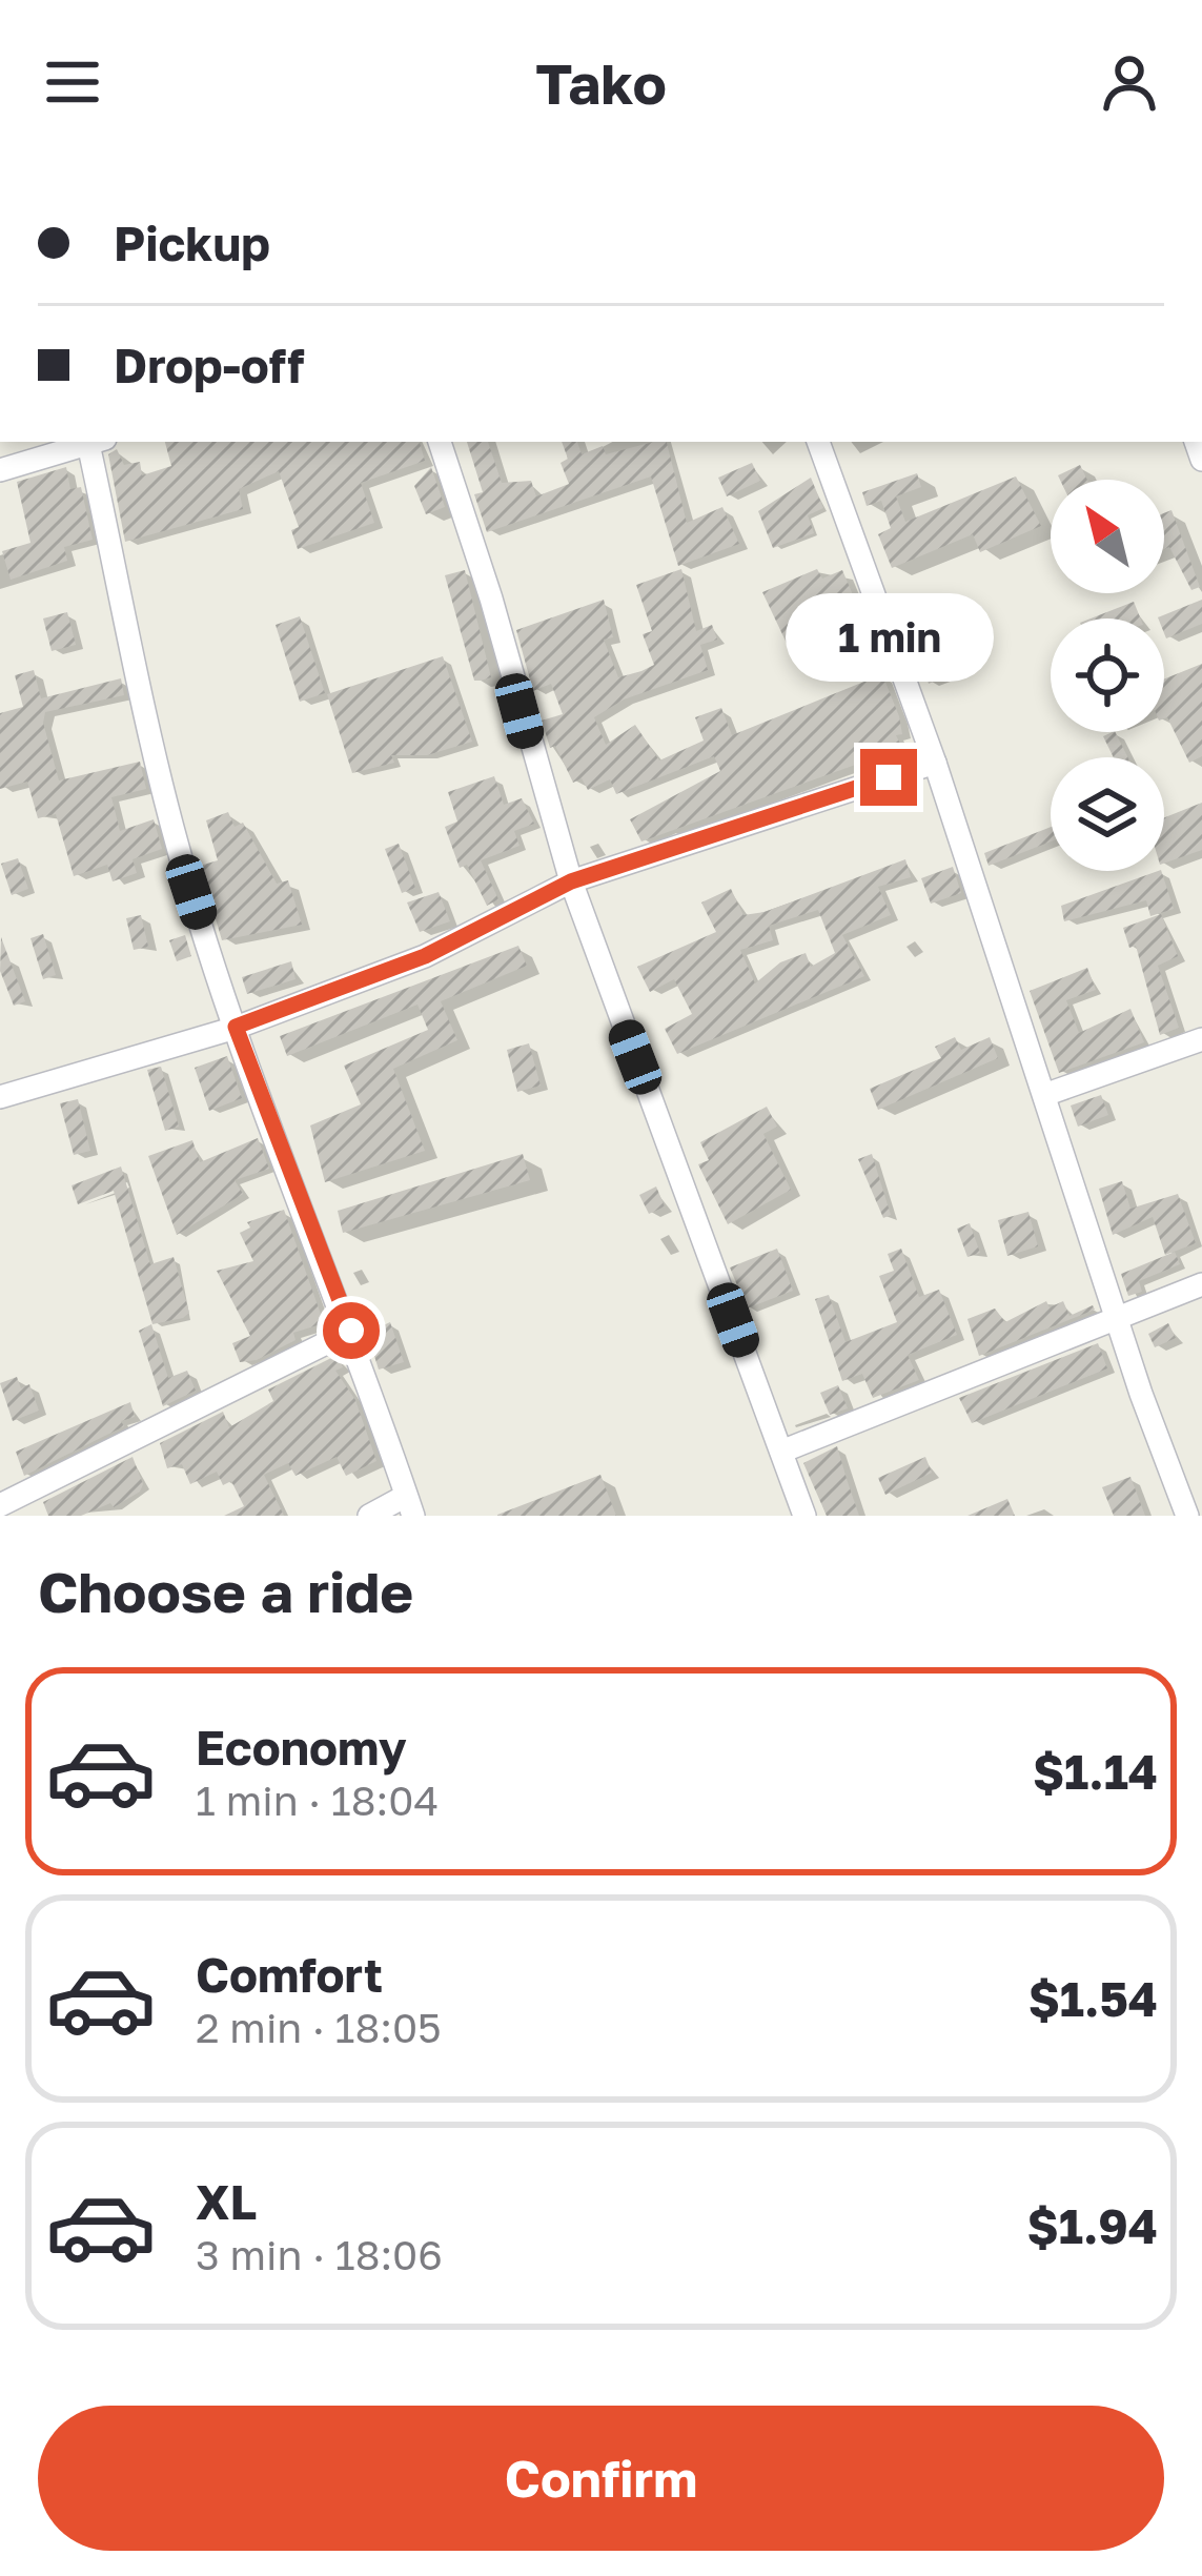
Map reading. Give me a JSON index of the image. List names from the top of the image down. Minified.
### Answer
{"north":"top left","page":{"header":"Tako","banner":["Pickup","Drop-off"],"bubble":"1 min","heading":"Choose a ride","list":[{"name":"Economy","note":"1 min · 18:04","value":"$1.14"},{"name":"Comfort","note":"2 min · 18:05","value":"$1.54"},{"name":"XL","note":"3 min · 18:06","value":"$1.94"}],"buttons":"Confirm"}}
